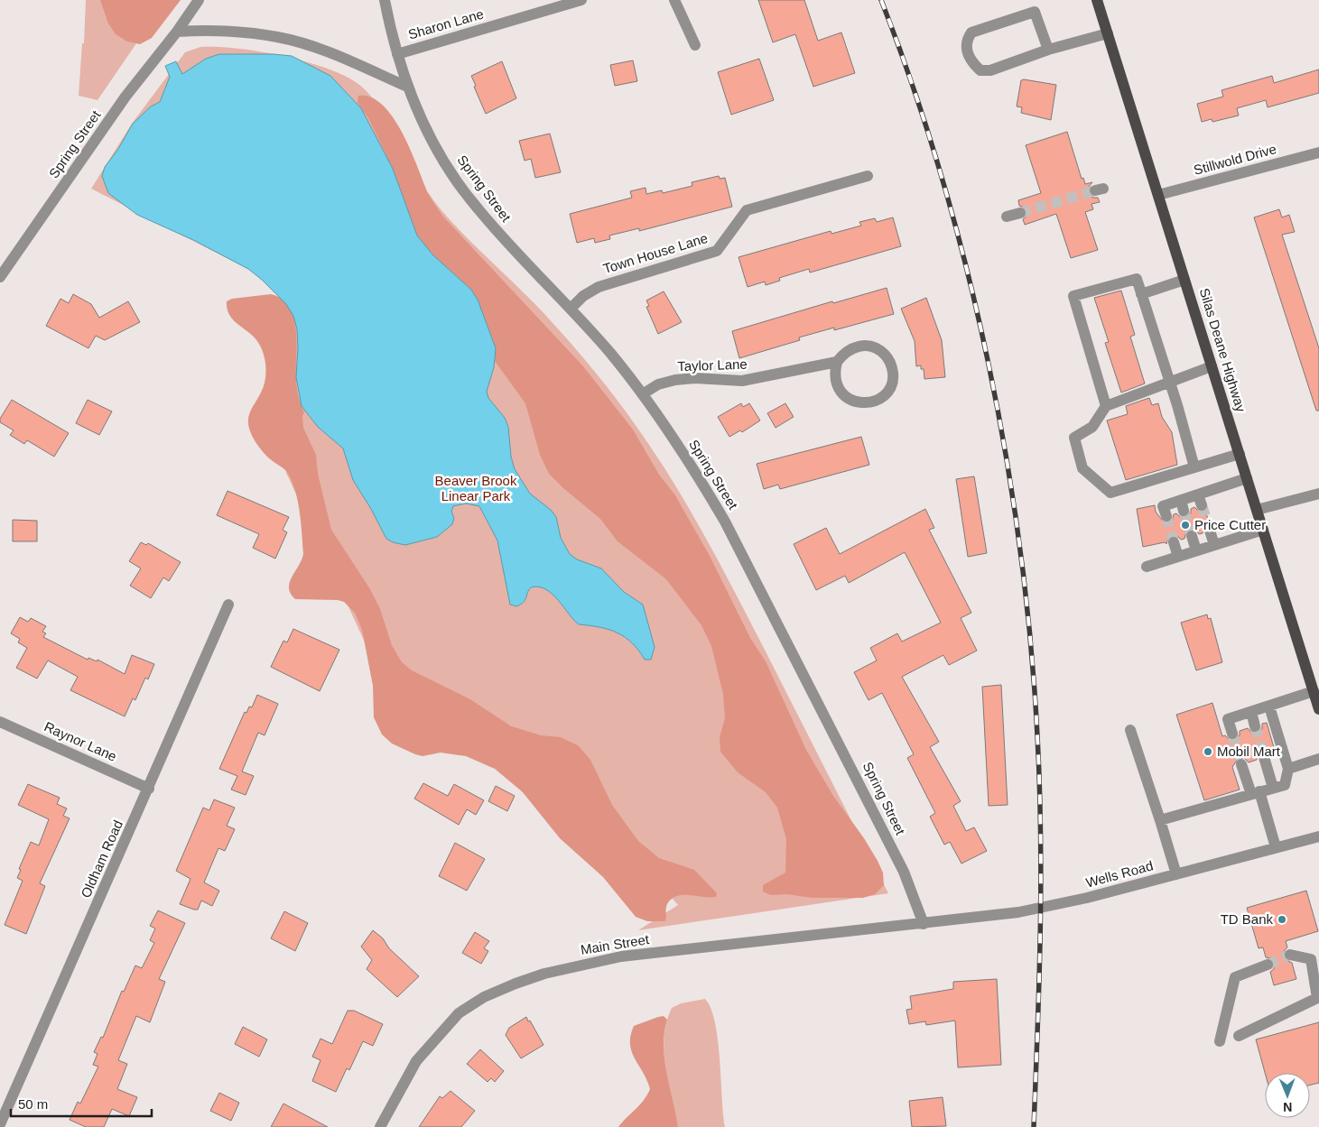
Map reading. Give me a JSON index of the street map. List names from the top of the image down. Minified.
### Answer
{"streets":{"main road":["Silas Deane Highway"],"street":["Sharon Lane","Spring Street","Stillwold Drive","Town House Lane","Taylor Lane","Raynor Lane","Oldham Road","Wells Road","Main Street"]},"crossings":[["Sharon Lane","Spring Street"],["Spring Street","Town House Lane"],["Spring Street","Taylor Lane"],["Spring Street","Wells Road"],["Spring Street","Main Street"],["Stillwold Drive","Silas Deane Highway"],["Raynor Lane","Oldham Road"],["Wells Road","Main Street"]],"parks":["Beaver Brook Linear Park"],"places":["Price Cutter","Mobil Mart","TD Bank"],"scale_bar":"50 m","north":"bottom"}
